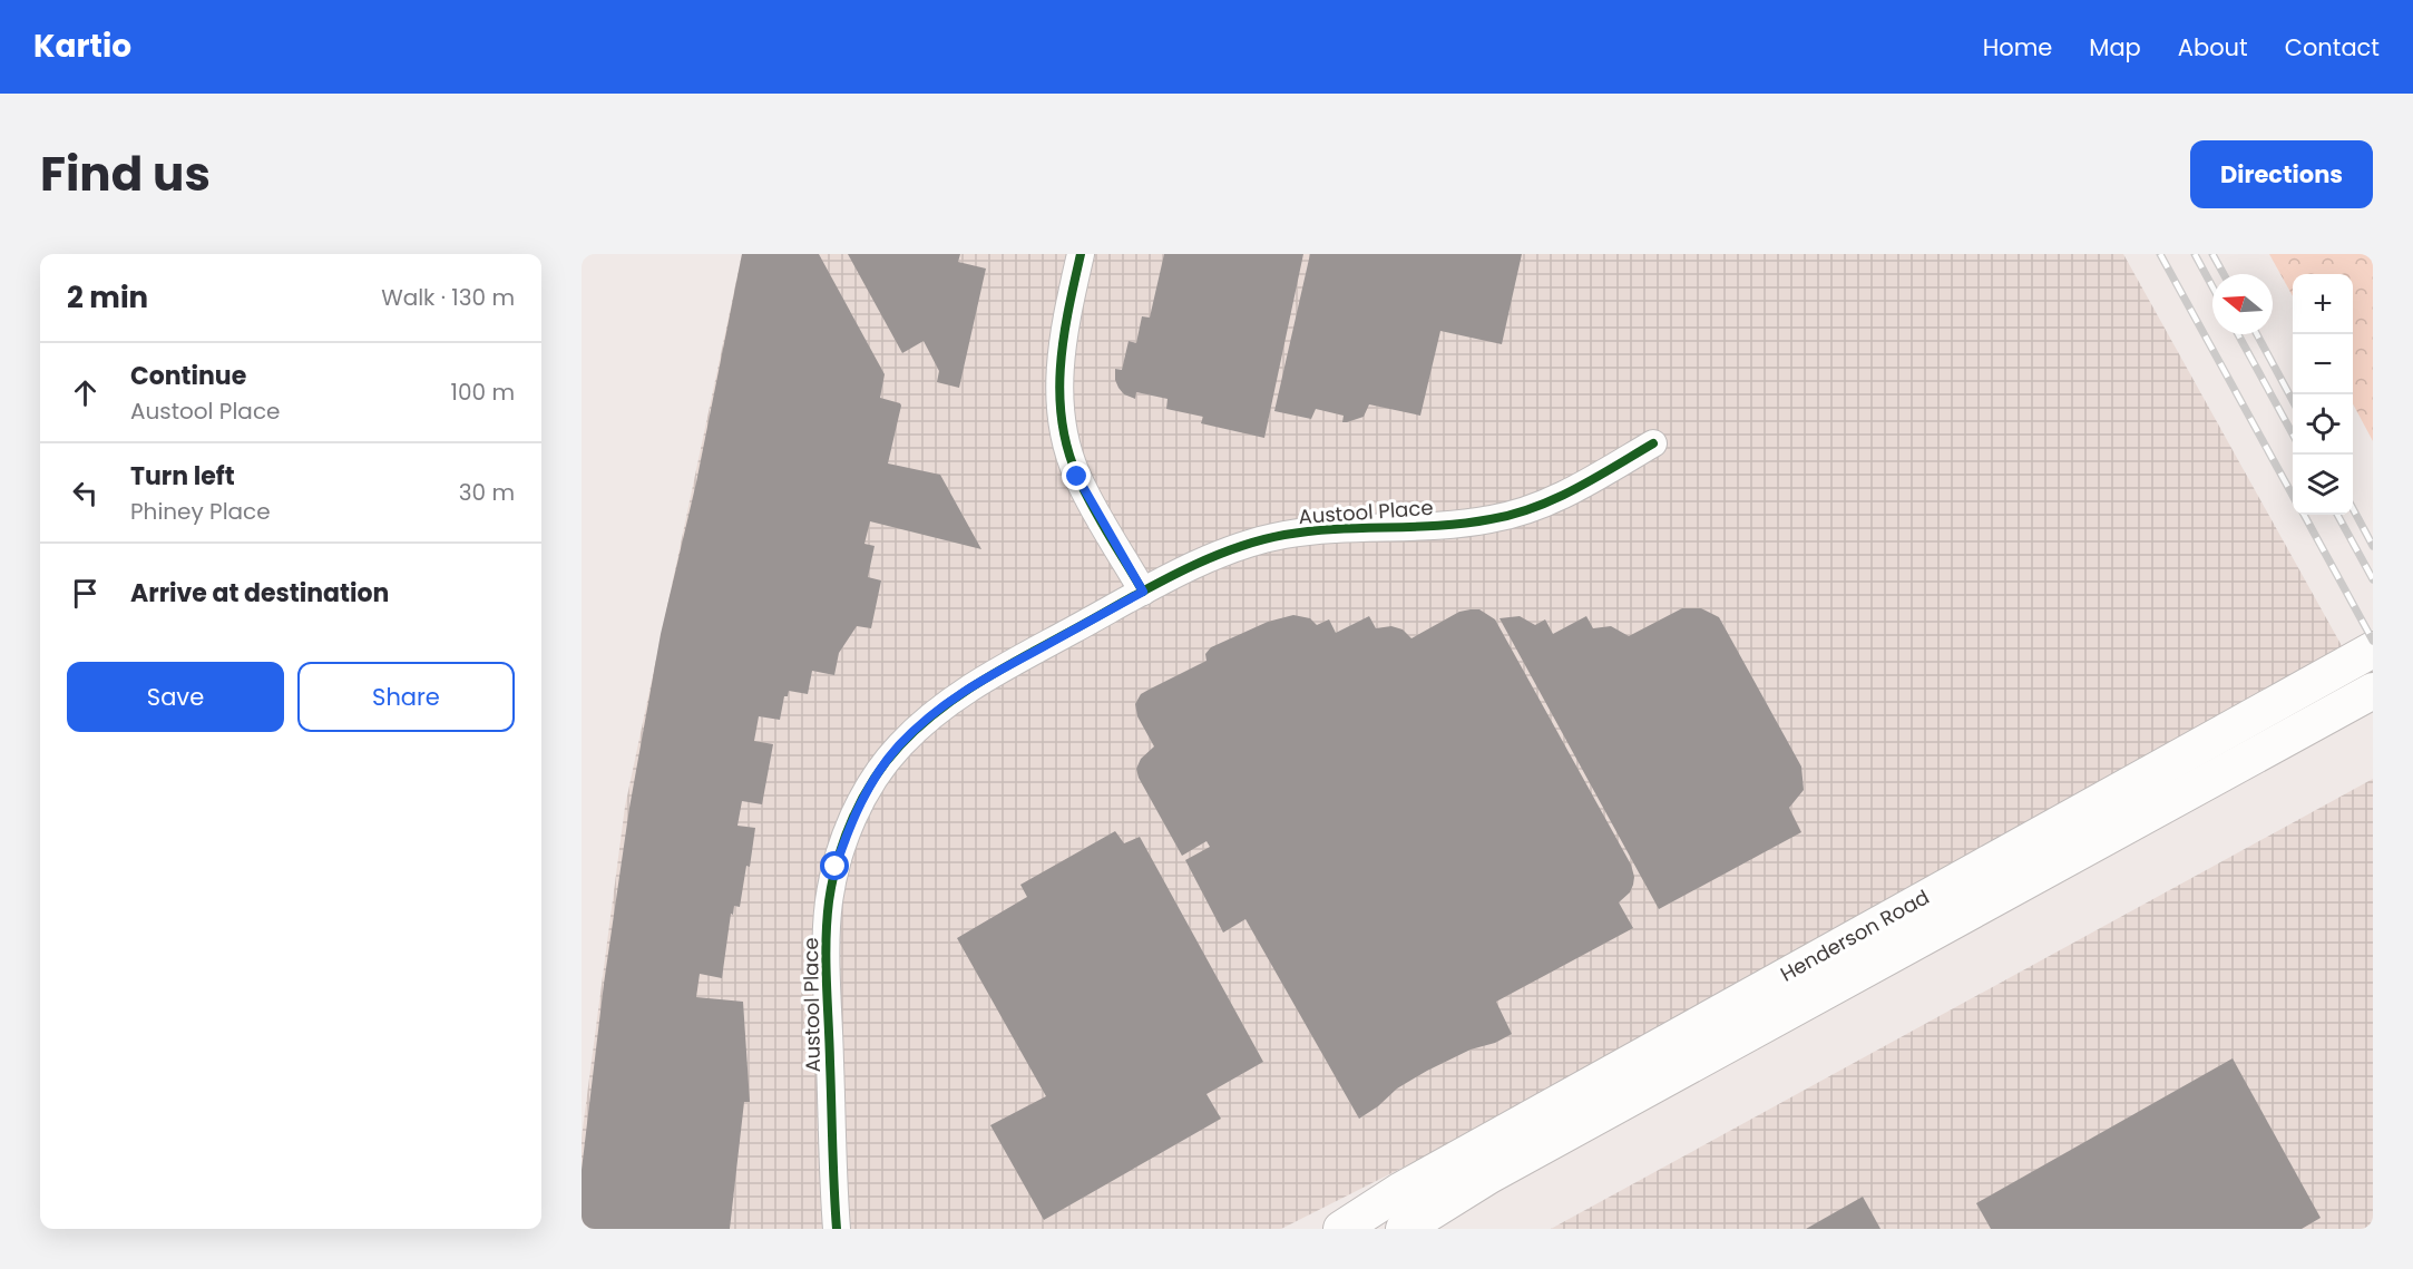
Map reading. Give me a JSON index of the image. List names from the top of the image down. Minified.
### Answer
{"streets":{"main road":["Henderson Road"],"street":["Austool Place"]},"north":"left","page":{"header":"Kartio","nav":["Home","Map","About","Contact"],"title":"Find us","buttons":["Directions",["Save","Share"]],"heading":["2 min","Walk · 130 m"],"map_buttons":["+","−"],"list":[["Continue","Austool Place","100 m"],["Turn left","Phiney Place","30 m"],"Arrive at destination"]}}
